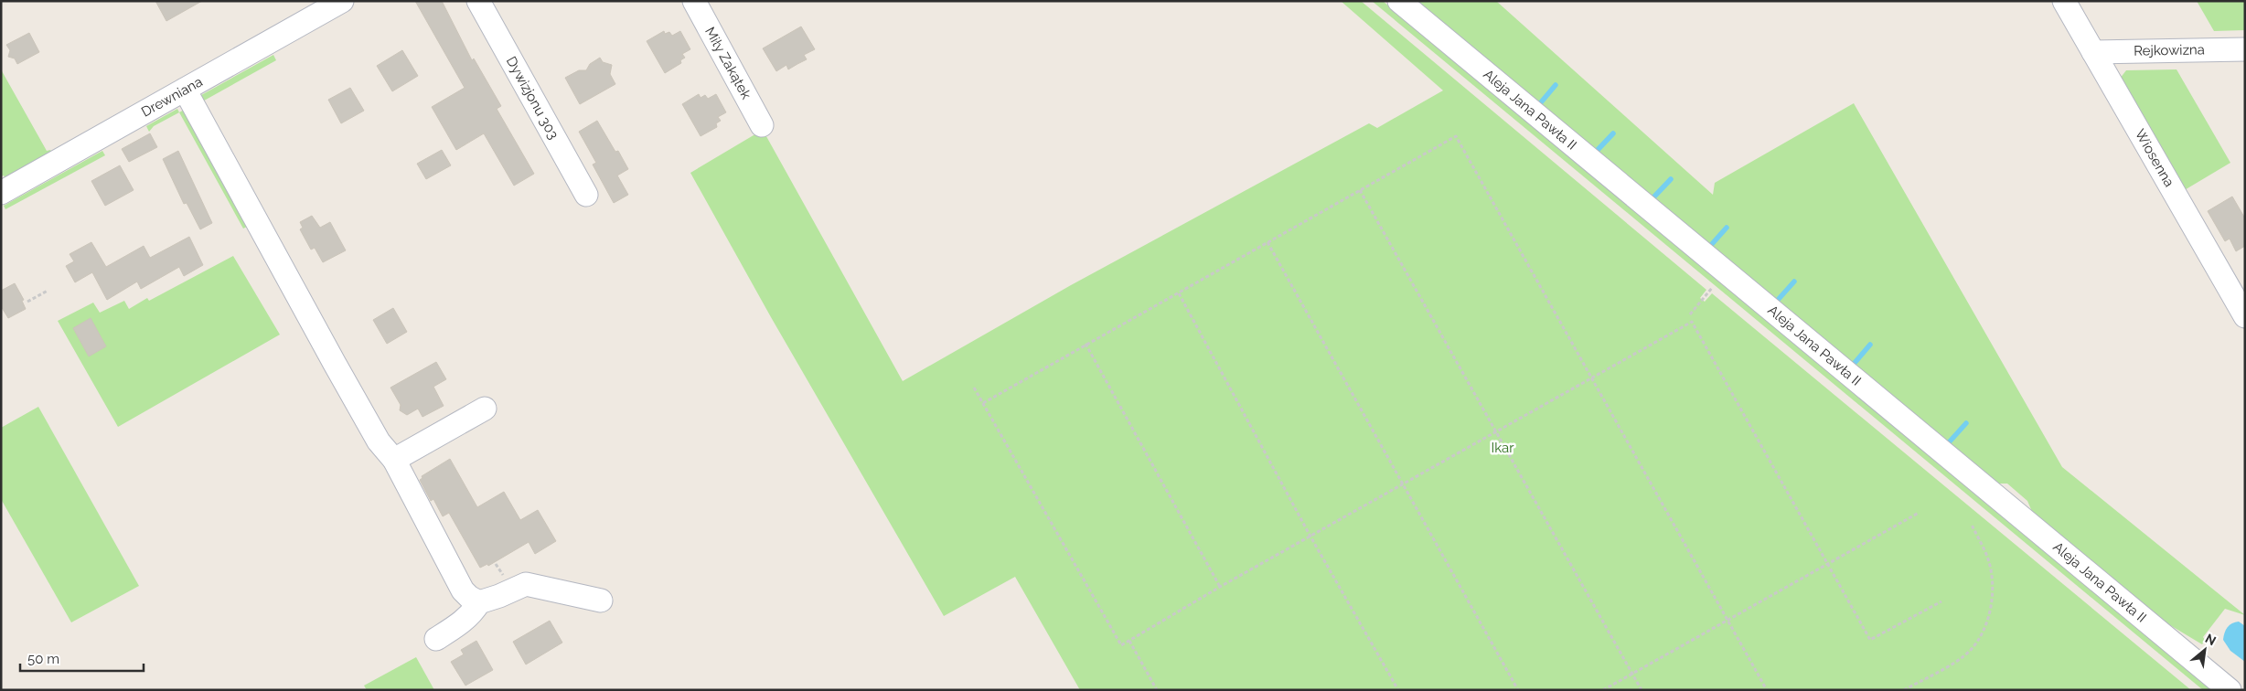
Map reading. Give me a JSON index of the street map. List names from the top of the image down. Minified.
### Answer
{"streets":{"street":["Rejkowizna","Miły Zakątek","Drewniana","Dywizjonu 303","Aleja Jana Pawła II","Wiosenna"]},"crossings":[["Rejkowizna","Wiosenna"]],"parks":["Ikar"],"scale_bar":"50 m","north":"top right"}
